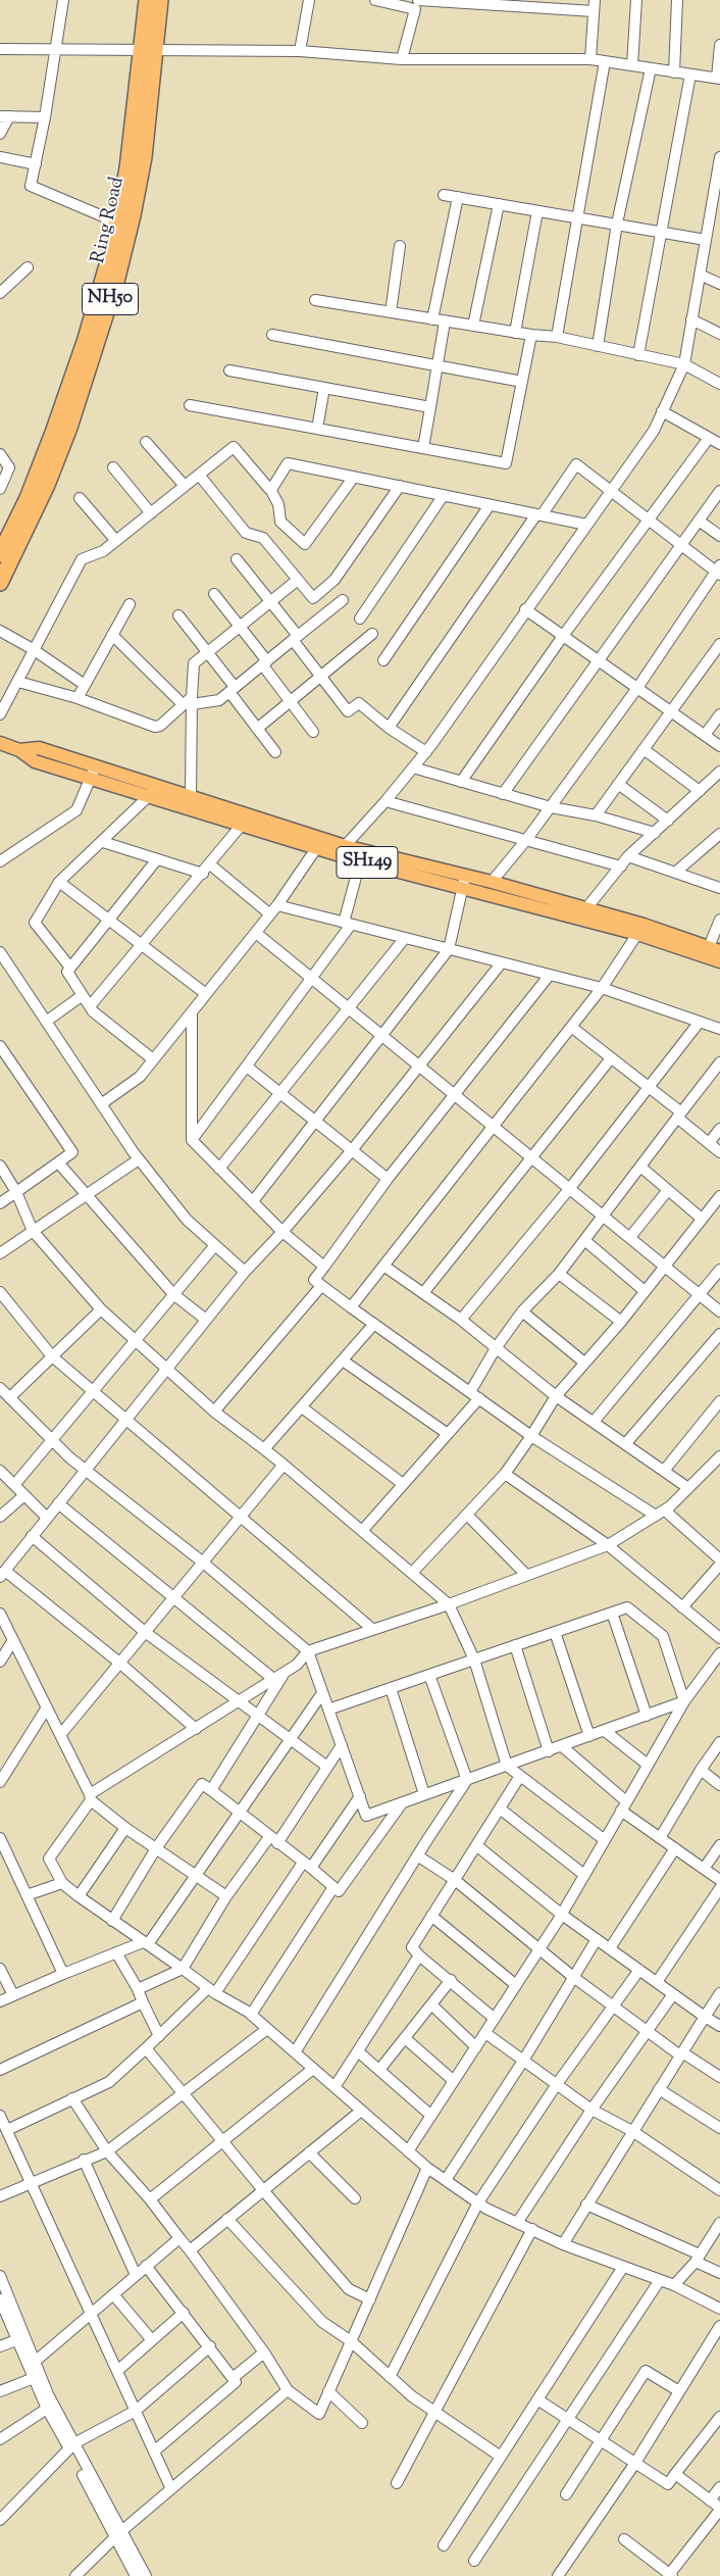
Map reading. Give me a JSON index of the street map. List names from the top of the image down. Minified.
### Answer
{"streets":{"highway":["Ring Road","NH50"],"main road":["SH149"]}}
